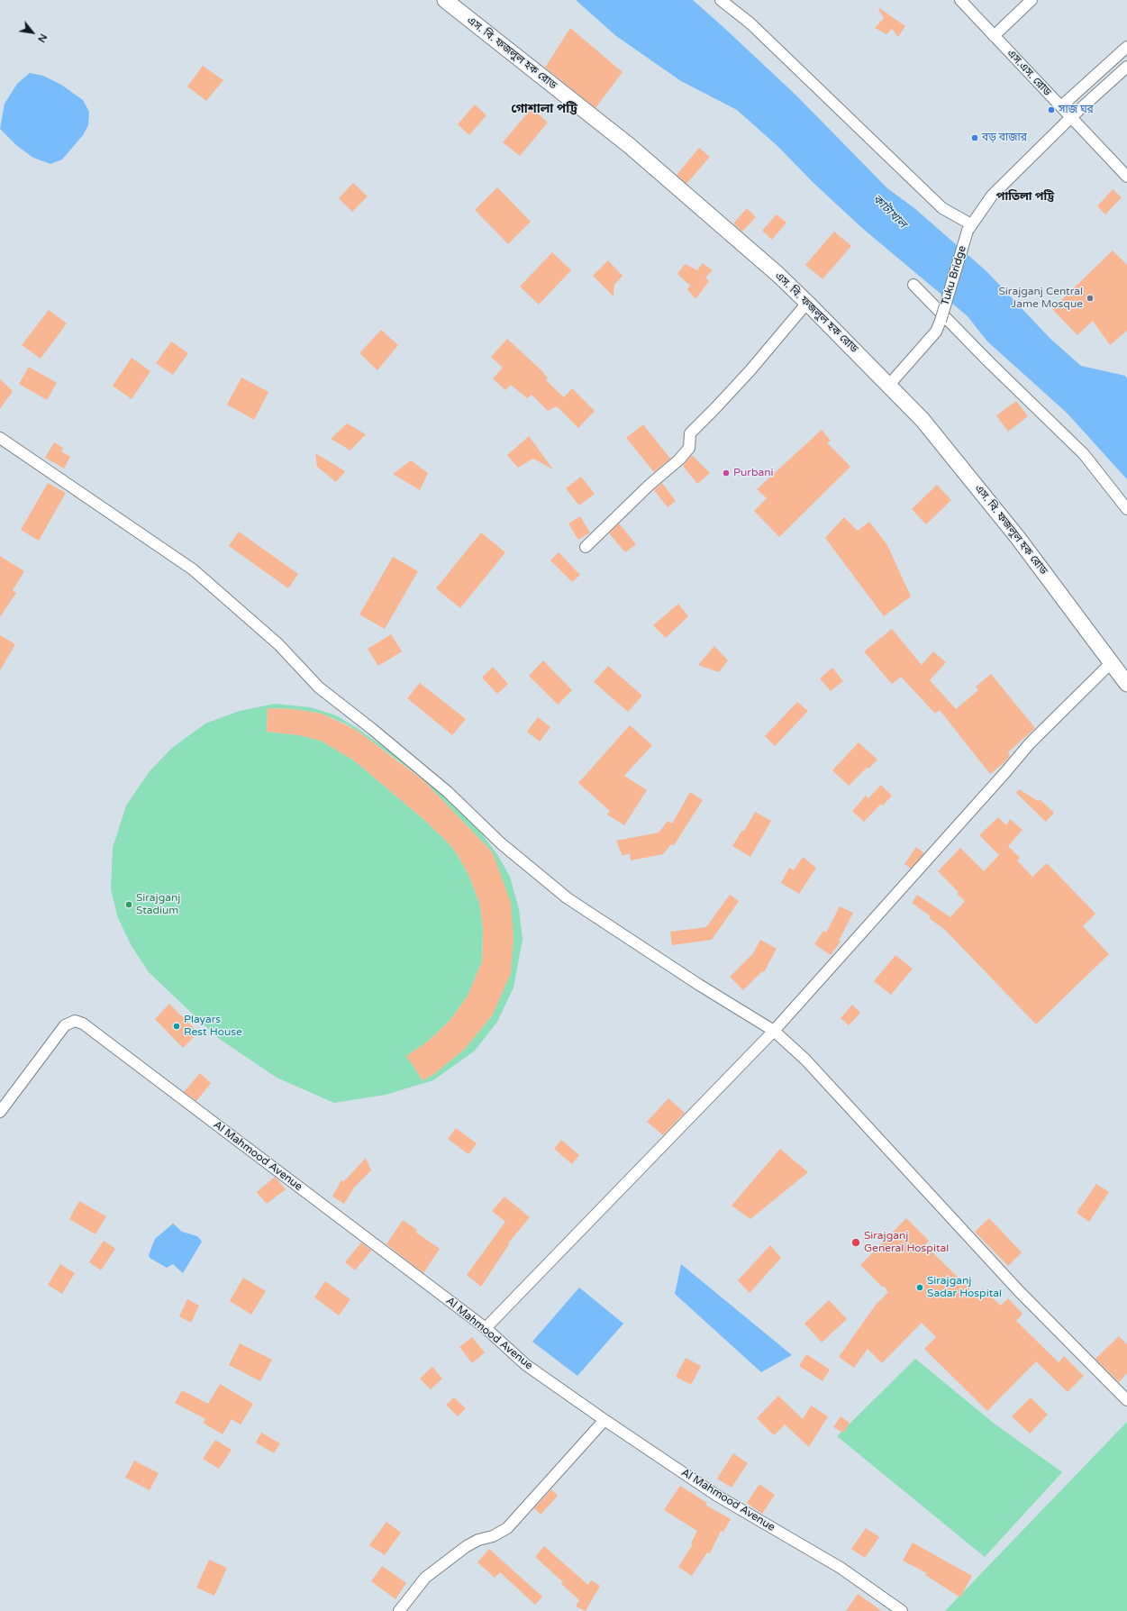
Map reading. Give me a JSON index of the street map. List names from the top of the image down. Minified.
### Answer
{"streets":{"main road":["এস. বি. ফজলুল হক রোড"],"street":["এস.এস. রোড","Tuku Bridge","Al Mahmood Avenue"]},"crossings":[["এস. বি. ফজলুল হক রোড","Tuku Bridge"],["এস.এস. রোড","Tuku Bridge"]],"districts":["গোশালা পট্টি","পাতিলা পট্টি"],"water":["কাটাখাল"],"places":["সাজ ঘর","বড় বাজার","Sirajganj Central Jame Mosque","Purbani","Sirajganj Stadium","Playars Rest House","Sirajganj General Hospital","Sirajganj Sadar Hospital"],"north":"bottom right"}
